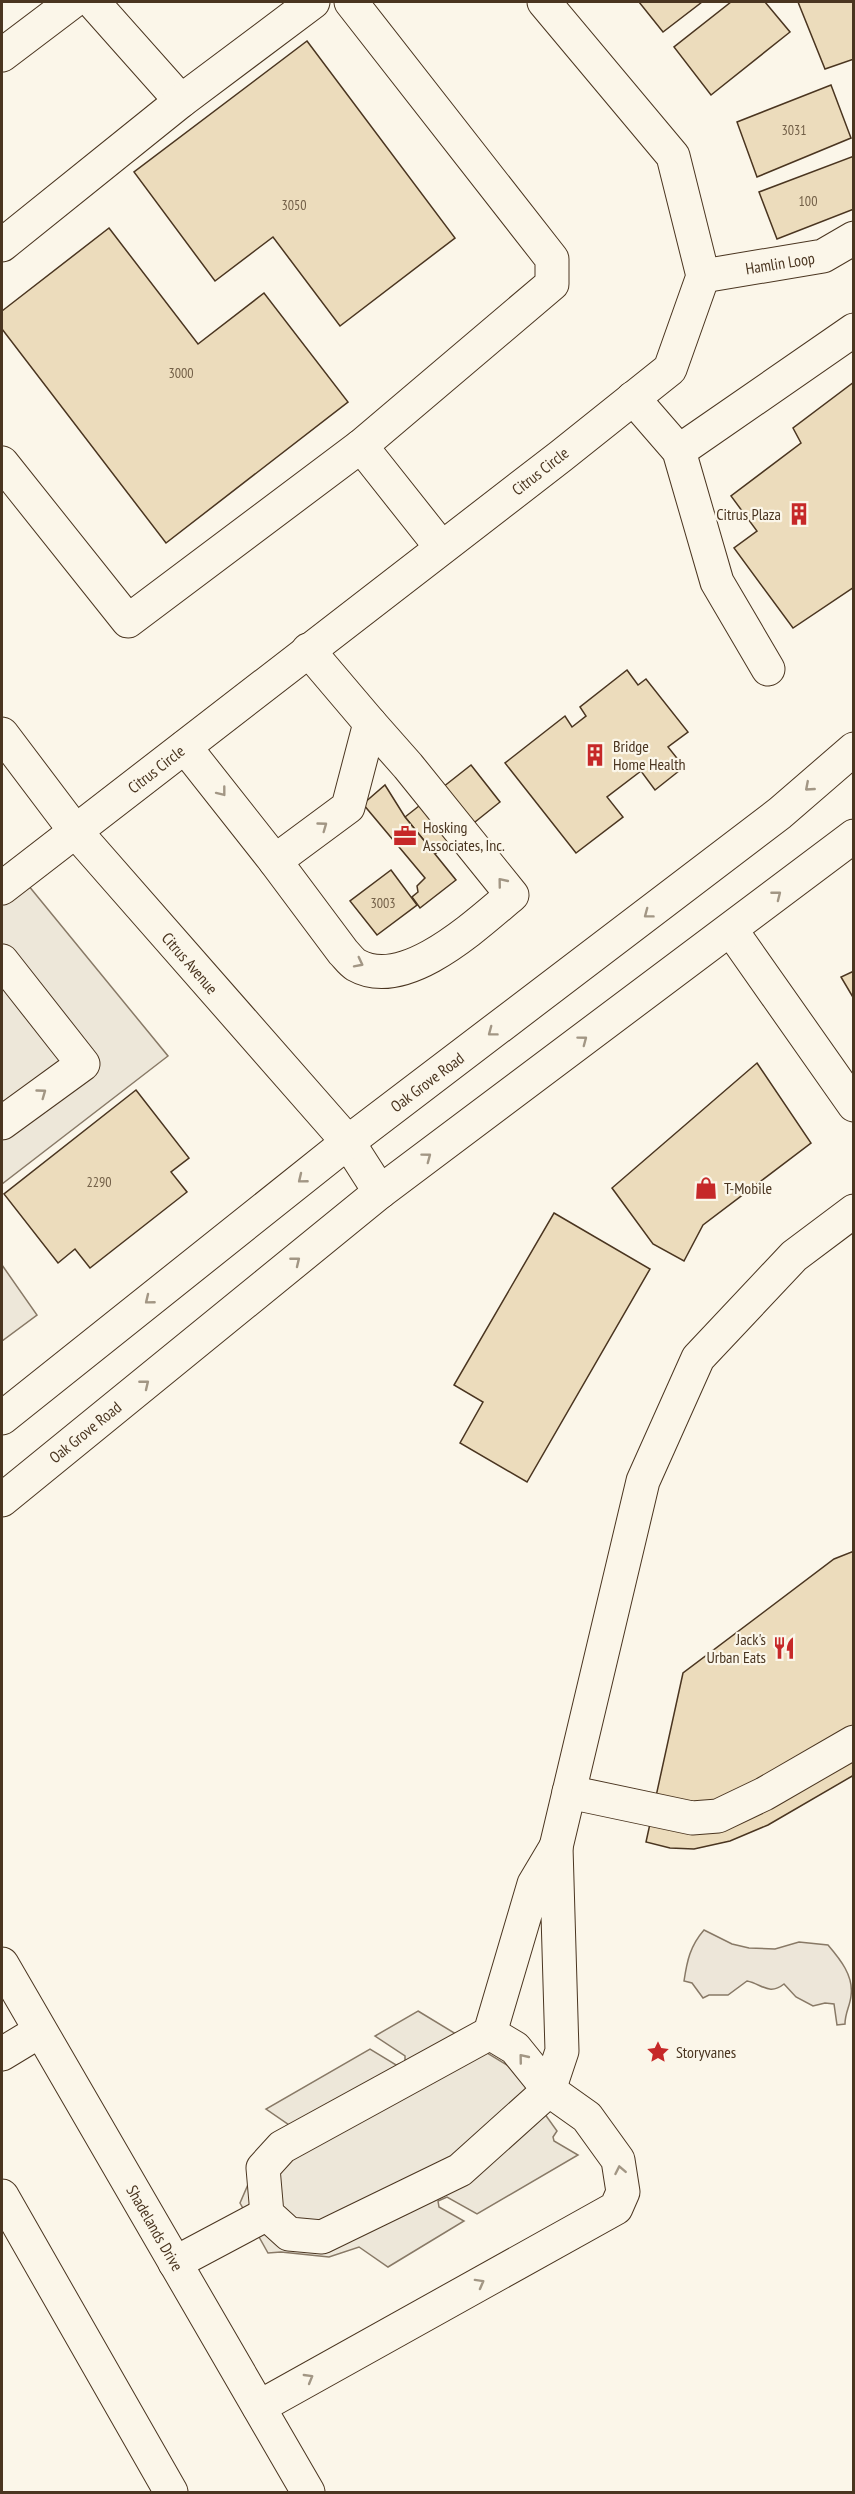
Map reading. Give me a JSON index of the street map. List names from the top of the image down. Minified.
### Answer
{"streets":{"street":["Hamlin Loop","Citrus Circle","Citrus Avenue","Oak Grove Road","Shadelands Drive"]},"crossings":[["Hamlin Loop","Citrus Circle"],["Citrus Circle","Citrus Avenue"],["Citrus Avenue","Oak Grove Road"]],"places":{"building":["Citrus Plaza","Bridge Home Health"],"office":["Hosking Associates, Inc."],"shop":["T-Mobile"],"restaurant":["Jack's Urban Eats"],"place":["Storyvanes"]},"house_numbers":["3031","100","3050","3000","3003","2290"]}
